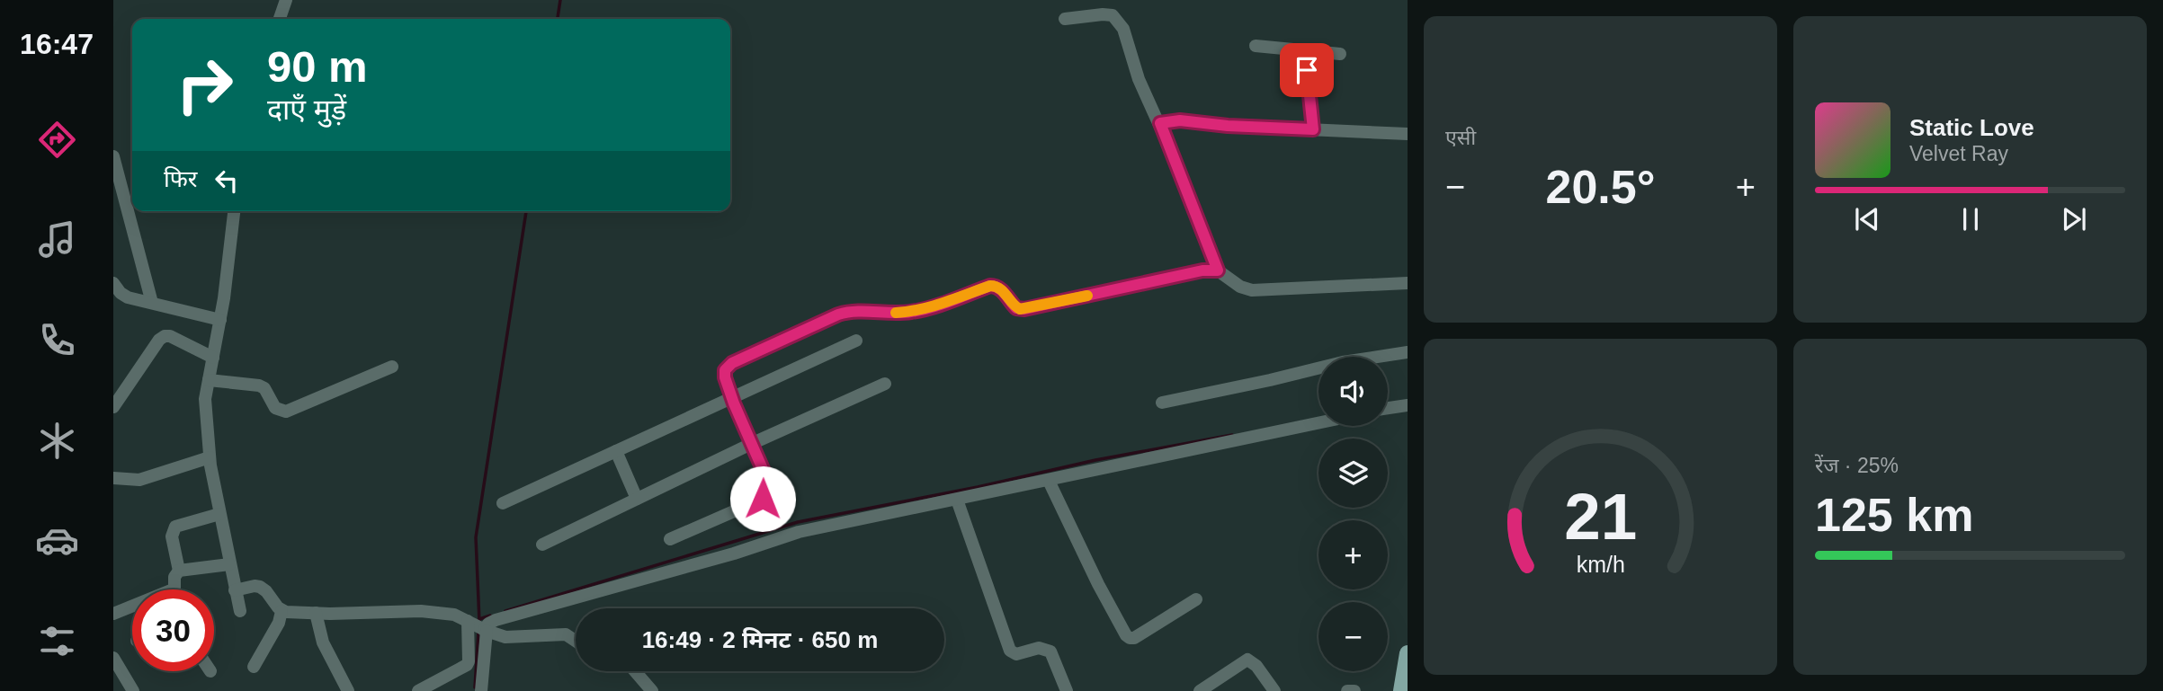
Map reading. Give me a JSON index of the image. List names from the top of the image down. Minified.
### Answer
{"page":{"tabs":"16:47","tile":["एसी",["रेंज · 25%","125 km"]],"turn":["90 m","दाएँ मुड़ें"],"song":["Static Love","Velvet Ray"],"then":"फिर","heat":["−","20.5°","+"],"map_buttons":["+","−"],"limit":"30","trip":"16:49 · 2 मिनट · 650 m","gauge":["21","km/h"]}}
